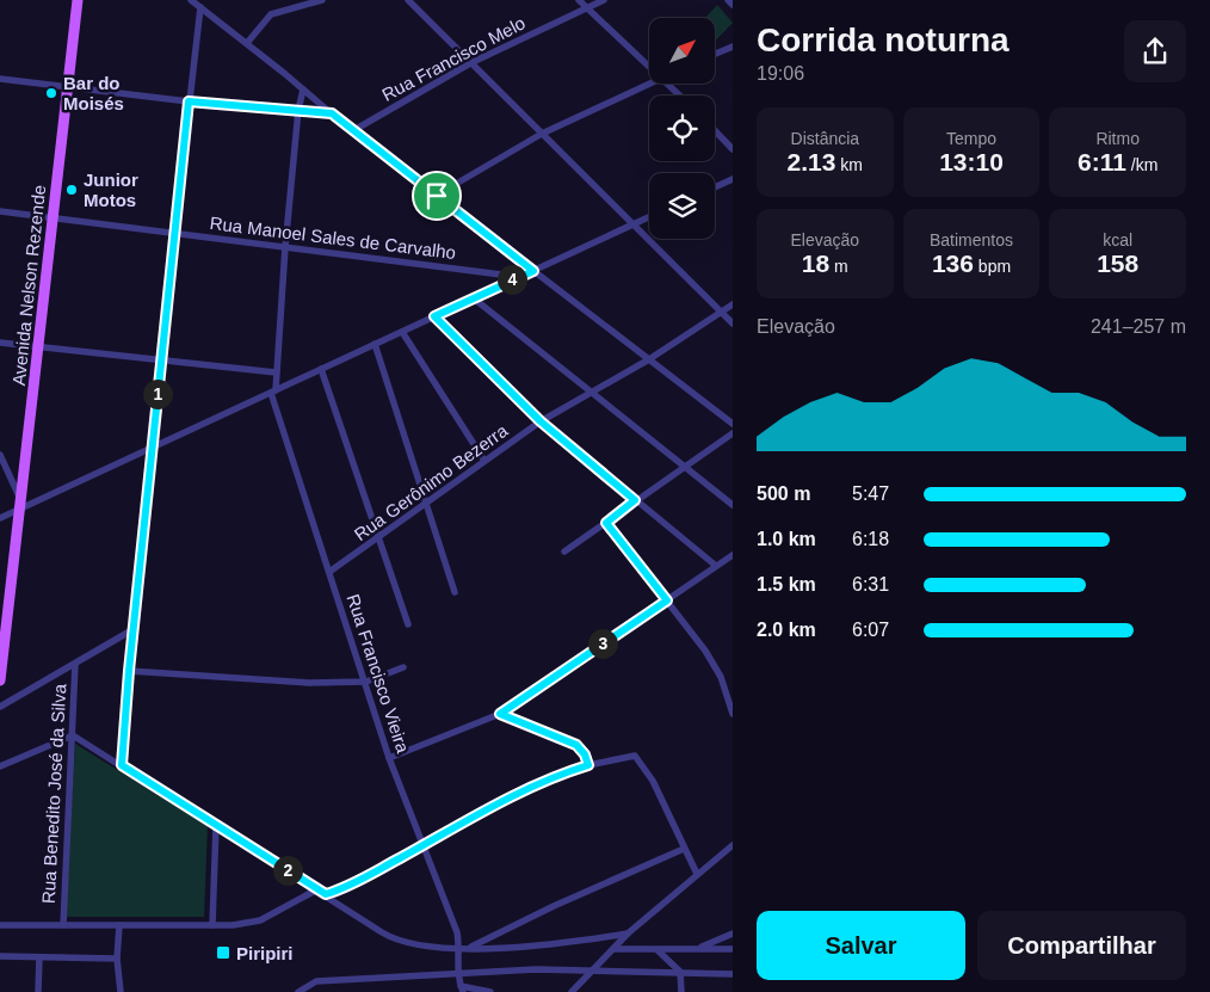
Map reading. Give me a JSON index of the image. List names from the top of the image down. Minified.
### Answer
{"streets":{"main road":["Avenida Nelson Rezende"],"street":["Rua Francisco Melo","Rua Manoel Sales de Carvalho","Rua Gerônimo Bezerra","Rua Francisco Vieira","Rua Benedito José da Silva"]},"crossings":[["Rua Manoel Sales de Carvalho","Avenida Nelson Rezende"],["Rua Manoel Sales de Carvalho","Rua Francisco Vieira"],["Rua Gerônimo Bezerra","Rua Francisco Vieira"]],"places":{"other":["Bar do Moisés","Junior Motos"],"transit":["Piripiri"]},"north":"top right","page":{"heading":["Corrida noturna","19:06"],"stats":[["Distância","2.13 km"],["Tempo","13:10"],["Ritmo","6:11 /km"],["Elevação","18 m"],["Batimentos","136 bpm"],["kcal","158"]],"pins":["4","1","3","2"],"chart":["Elevação","241–257 m"],"list":[{"name":"500 m","note":"5:47"},{"name":"1.0 km","note":"6:18"},{"name":"1.5 km","note":"6:31"},{"name":"2.0 km","note":"6:07"}],"buttons":["Salvar","Compartilhar"]}}
